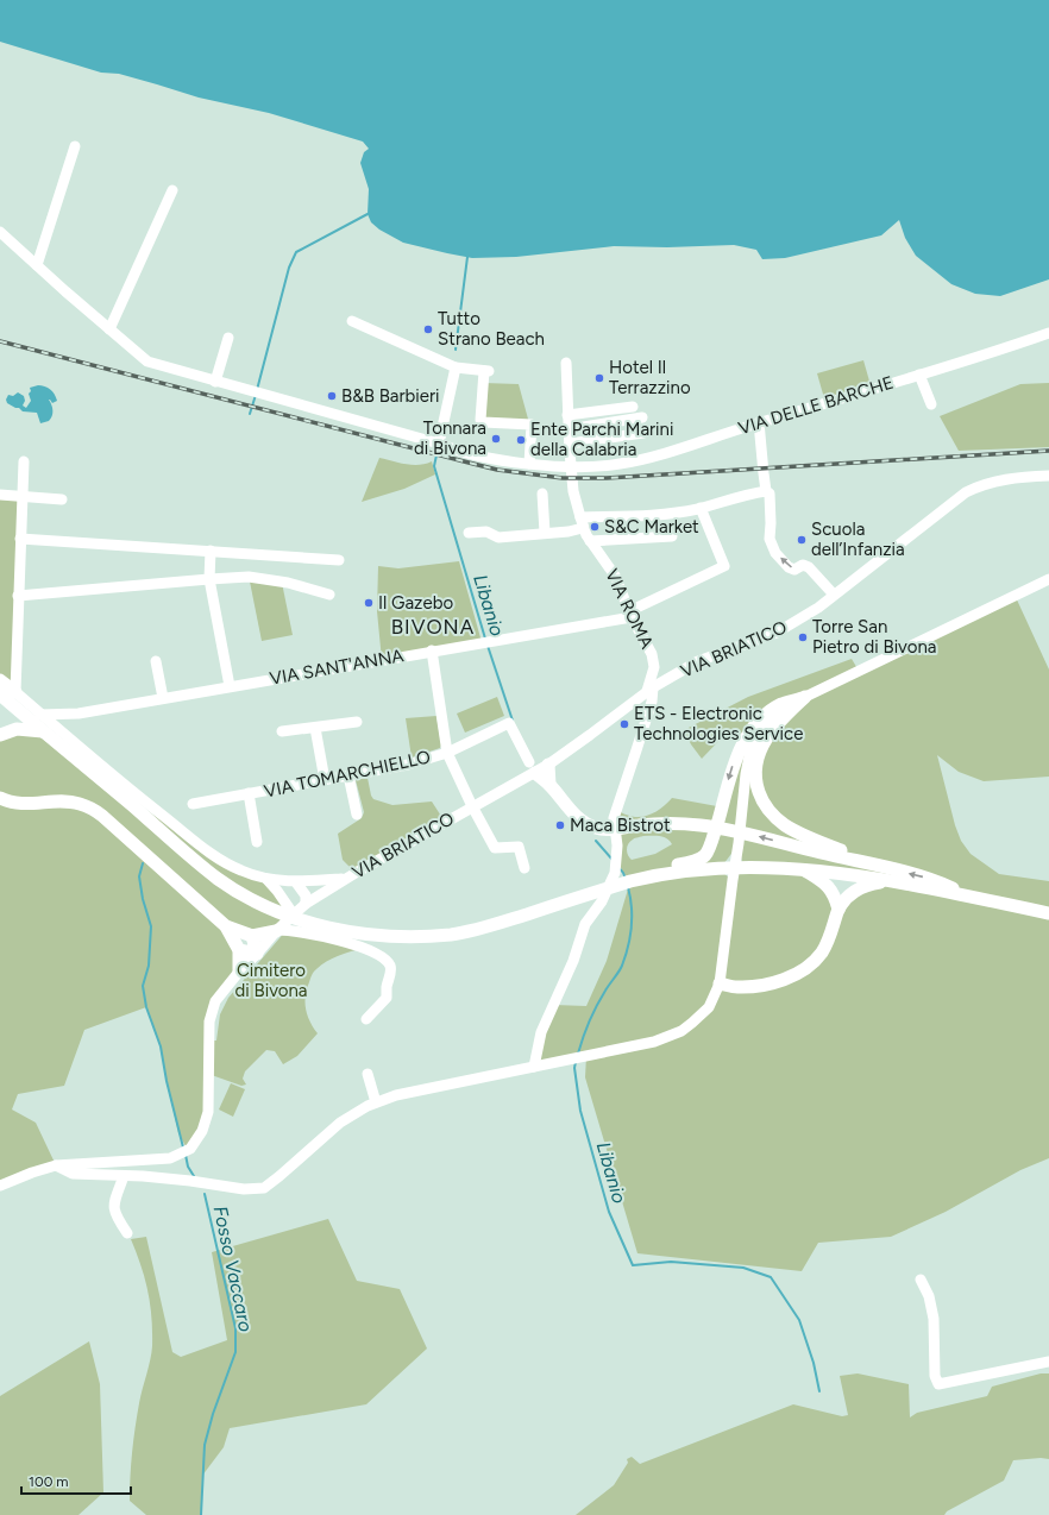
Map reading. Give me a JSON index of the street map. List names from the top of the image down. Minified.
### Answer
{"streets":{"street":["VIA DELLE BARCHE","VIA ROMA","VIA BRIATICO","VIA SANT'ANNA","VIA TOMARCHIELLO"]},"crossings":[["VIA DELLE BARCHE","VIA ROMA"],["VIA ROMA","VIA BRIATICO"],["VIA ROMA","VIA SANT'ANNA"],["VIA BRIATICO","VIA TOMARCHIELLO"]],"districts":["BIVONA"],"water":["Libanio","Fosso Vaccaro"],"parks":["Cimitero di Bivona"],"places":["Tutto Strano Beach","Hotel Il Terrazzino","B&B Barbieri","Tonnara di Bivona","Ente Parchi Marini della Calabria","S&C Market","Scuola dell’Infanzia","Il Gazebo","Torre San Pietro di Bivona","ETS - Electronic Technologies Service","Maca Bistrot"],"scale_bar":"100 m"}
